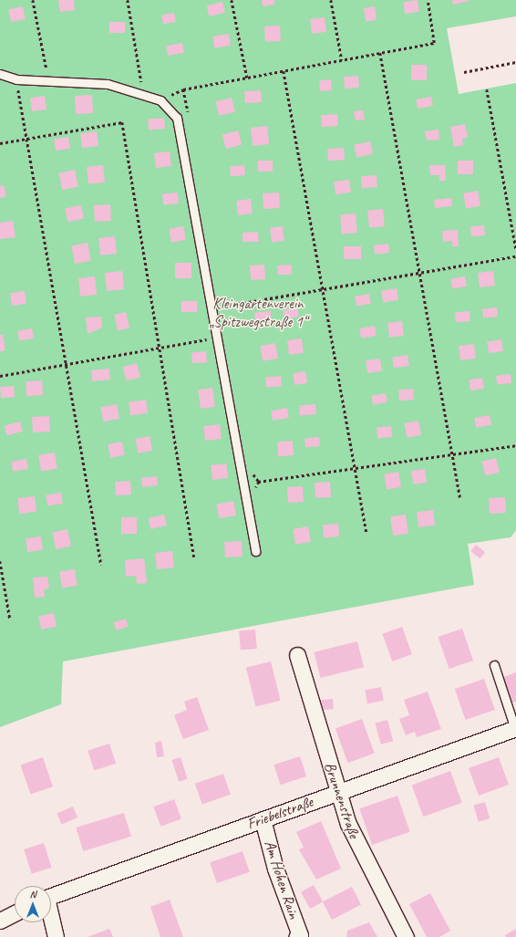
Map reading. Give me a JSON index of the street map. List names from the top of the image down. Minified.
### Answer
{"streets":{"street":["Brunnenstraße","Friebelstraße","Am Hohen Rain"]},"crossings":[["Brunnenstraße","Friebelstraße"],["Friebelstraße","Am Hohen Rain"]],"parks":["Kleingartenverein „Spitzwegstraße 1“"],"north":"top"}
